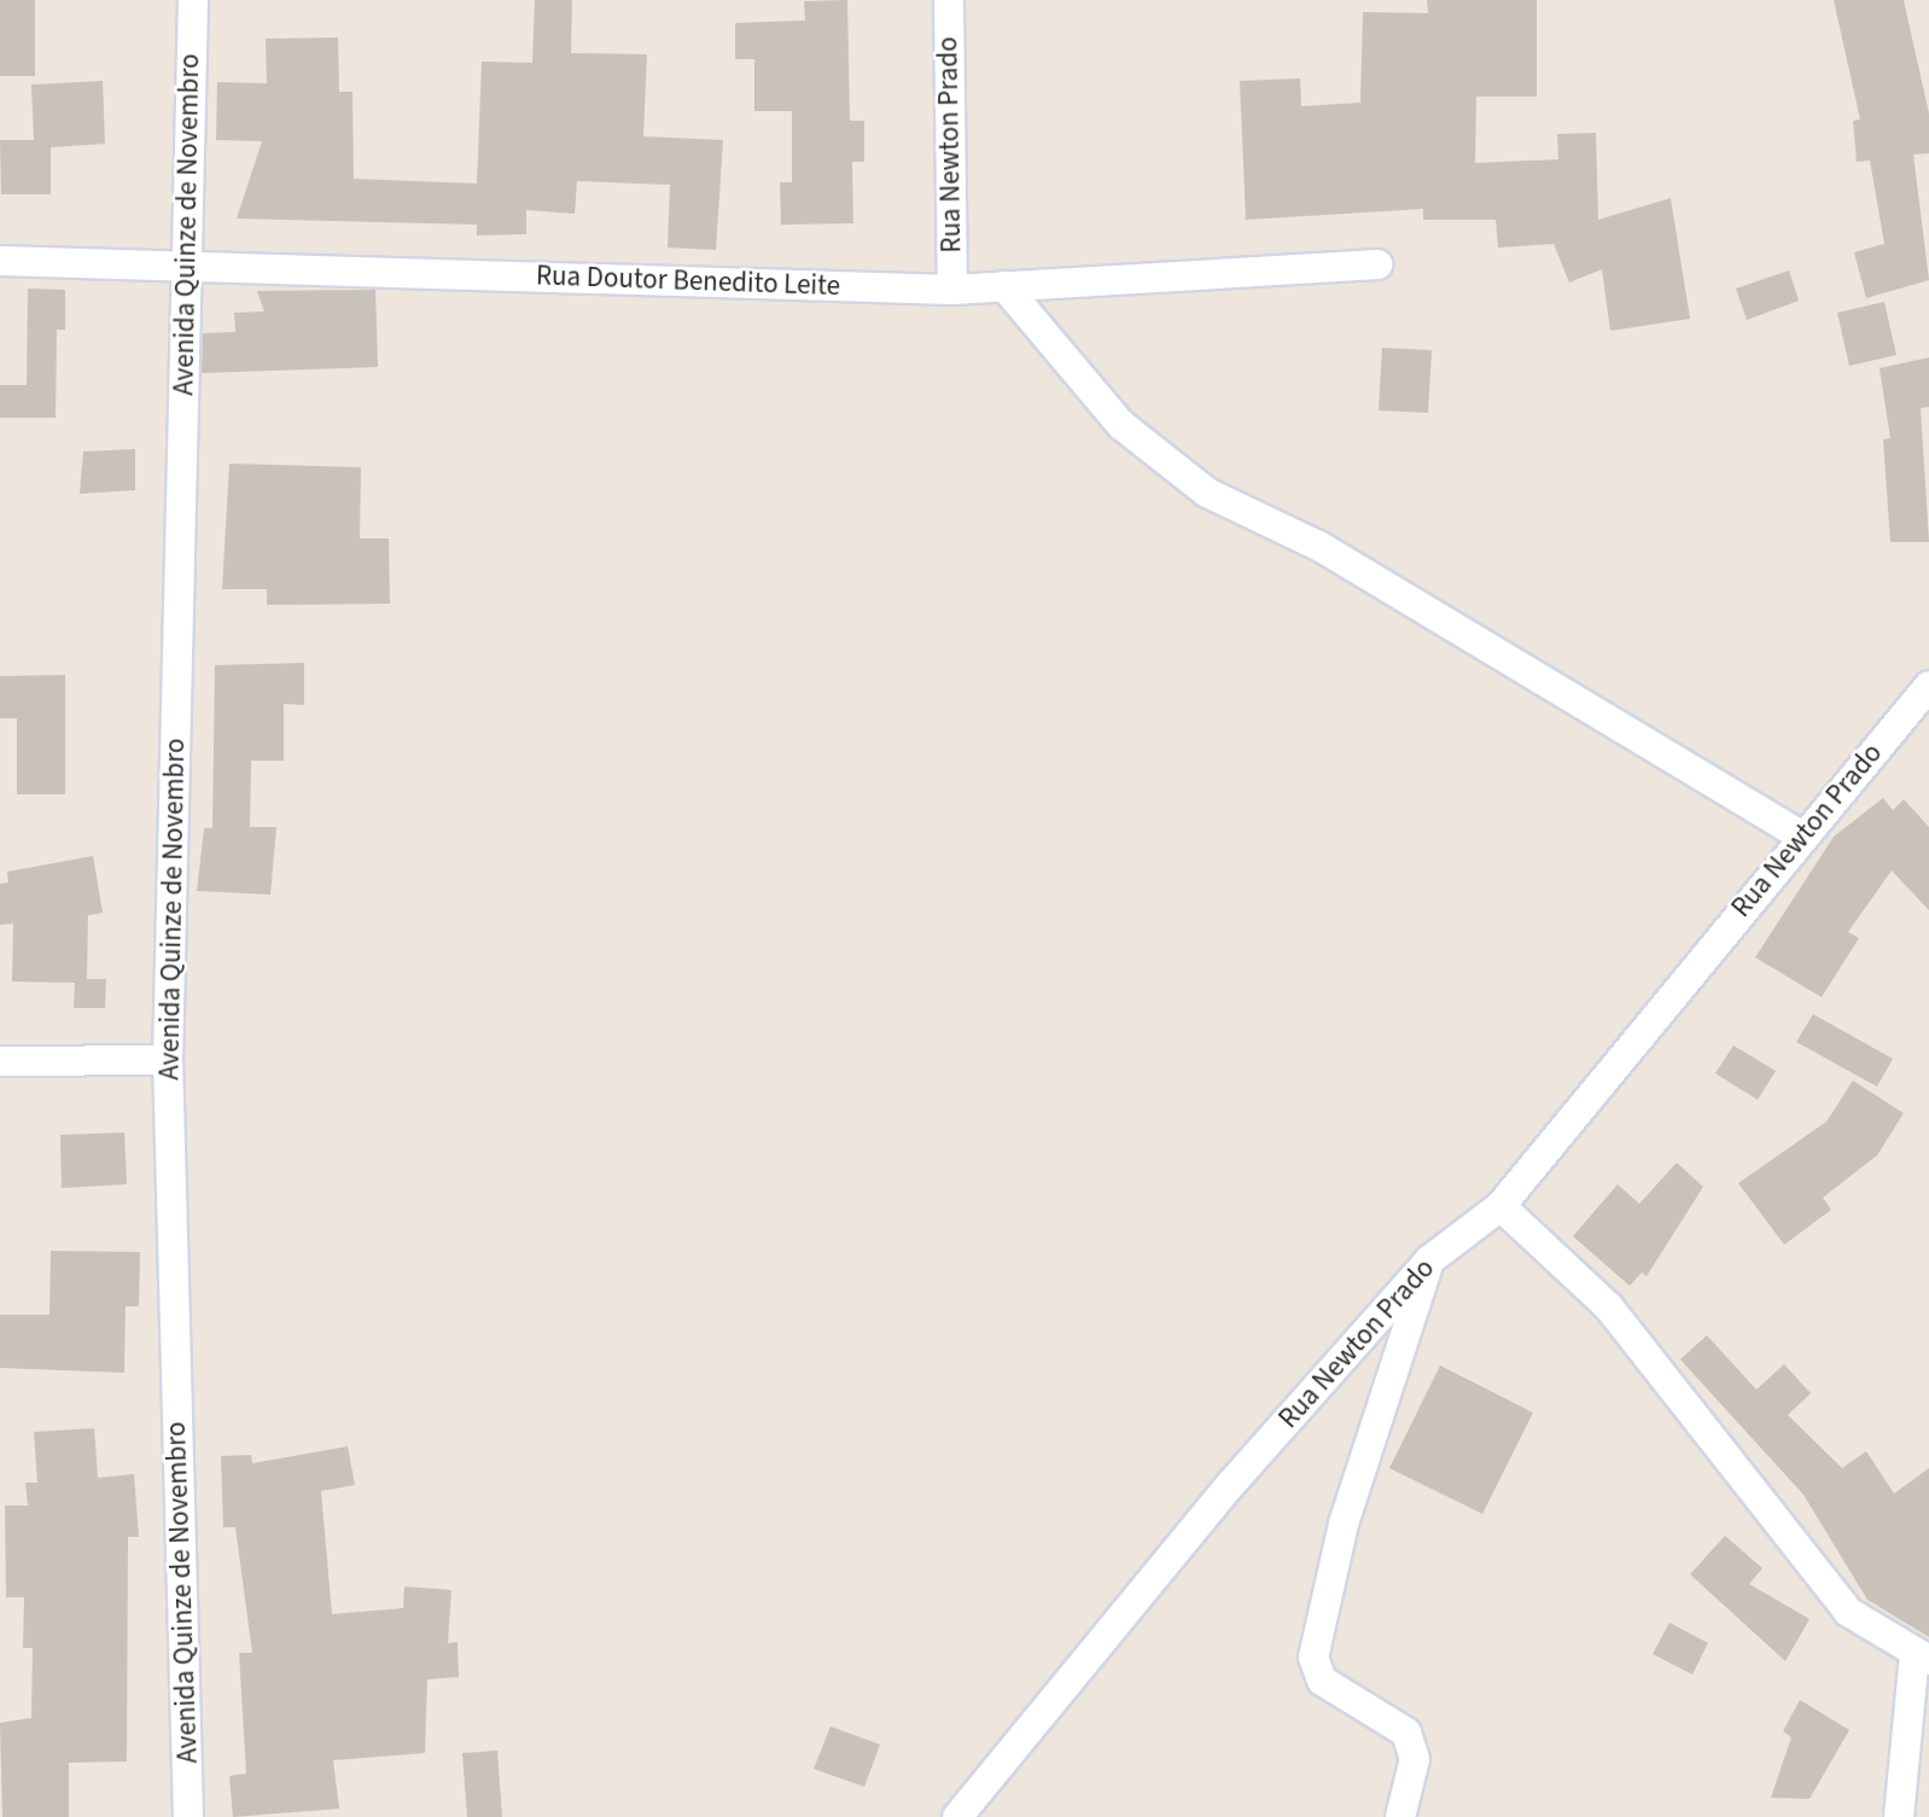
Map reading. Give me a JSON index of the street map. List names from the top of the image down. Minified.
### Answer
{"streets":{"street":["Rua Newton Prado","Avenida Quinze de Novembro","Rua Doutor Benedito Leite"]},"crossings":[["Rua Newton Prado","Rua Doutor Benedito Leite"],["Avenida Quinze de Novembro","Rua Doutor Benedito Leite"]]}
